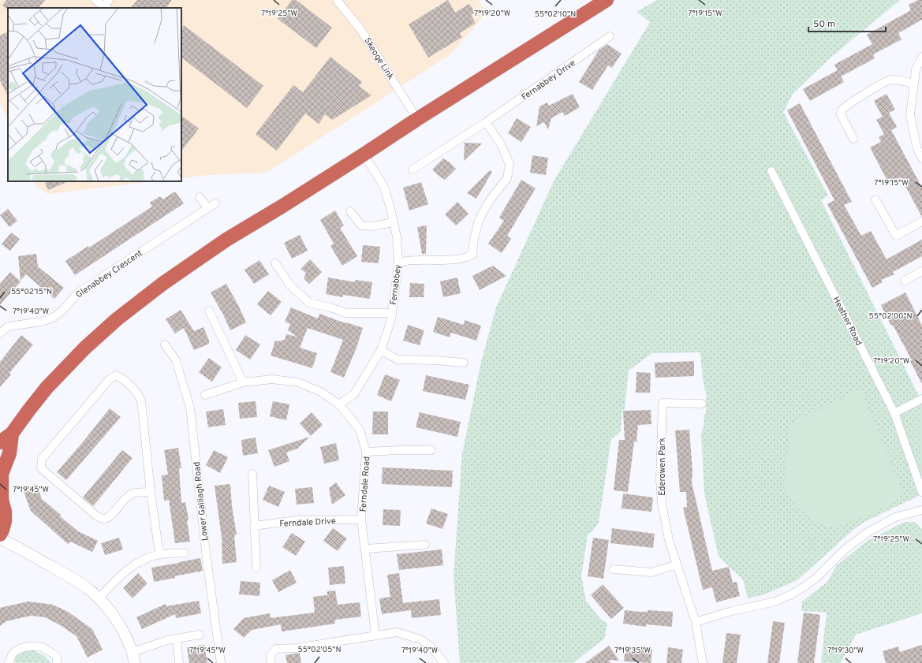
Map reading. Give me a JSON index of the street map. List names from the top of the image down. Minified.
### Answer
{"streets":{"street":["Skeoge Link","Fernabbey Drive","Glenabbey Crescent","Fernabbey","Heather Road","Ederowen Park","Ferndale Road","Lower Galliagh Road","Ferndale Drive"]},"crossings":[["Fernabbey","Ferndale Road"],["Ferndale Road","Ferndale Drive"]],"scale_bar":"50 m","coordinates":["7°19'25\"W","7°19'20\"W","7°19'15\"W","55°02'10\"N","55°02'15\"N","7°19'40\"W","55°02'00\"N","7°19'45\"W","55°02'05\"N","7°19'35\"W","7°19'30\"W"]}
